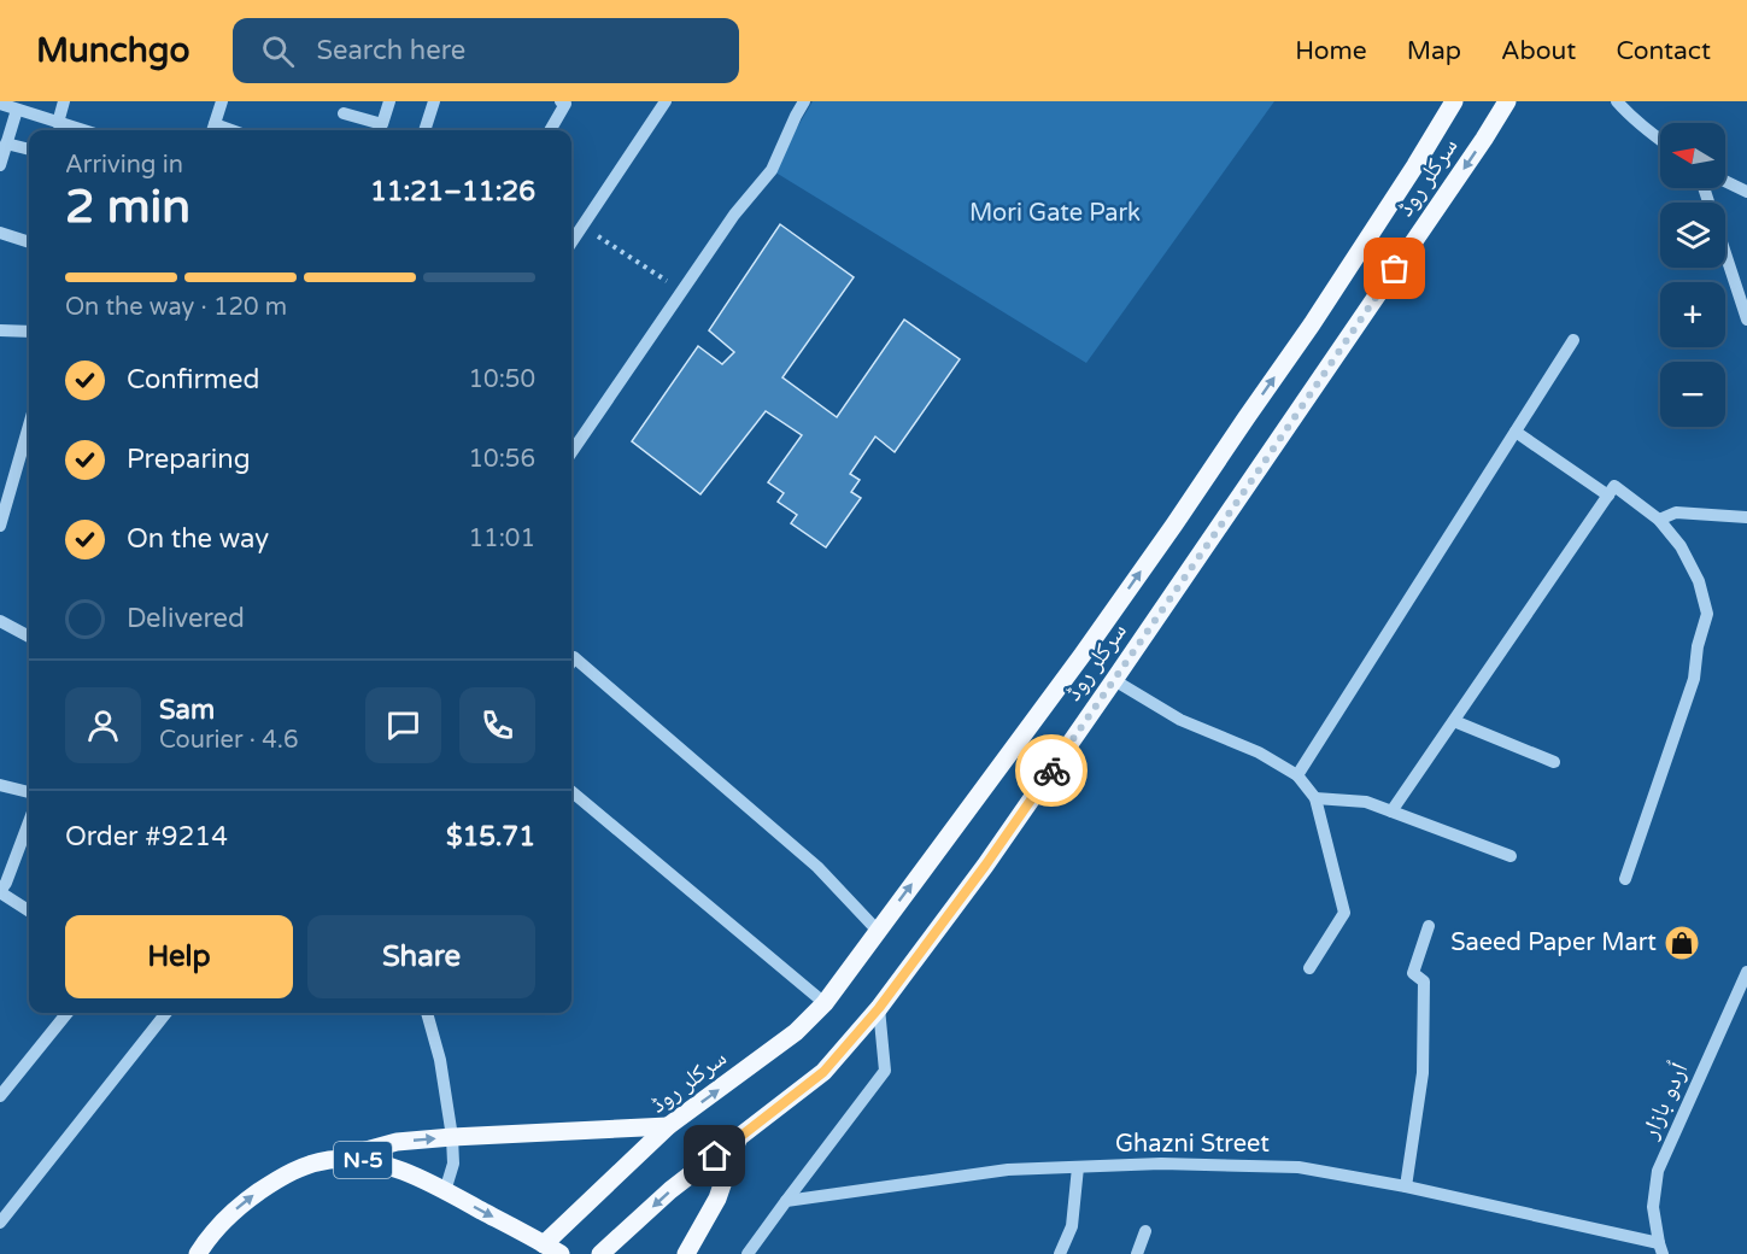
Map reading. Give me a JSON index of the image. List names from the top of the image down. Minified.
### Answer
{"streets":{"main road":["سرکلر روڈ","N-5"],"street":["اُردو بازار","Ghazni Street"]},"crossings":[["سرکلر روڈ","N-5"],["اُردو بازار","Ghazni Street"]],"parks":["Mori Gate Park"],"places":{"shop":["Saeed Paper Mart"]},"north":"left","page":{"header":"Munchgo","search":"Search here","nav":["Home","Map","About","Contact"],"map_buttons":["+","−"],"heading":["2 min","Arriving in","11:21–11:26"],"panel":["Sam","Courier · 4.6","Order #9214","$15.71"],"bar":"On the way · 120 m","list":[["Confirmed","10:50"],["Preparing","10:56"],["On the way","11:01"],"Delivered"],"buttons":["Help","Share"]}}
